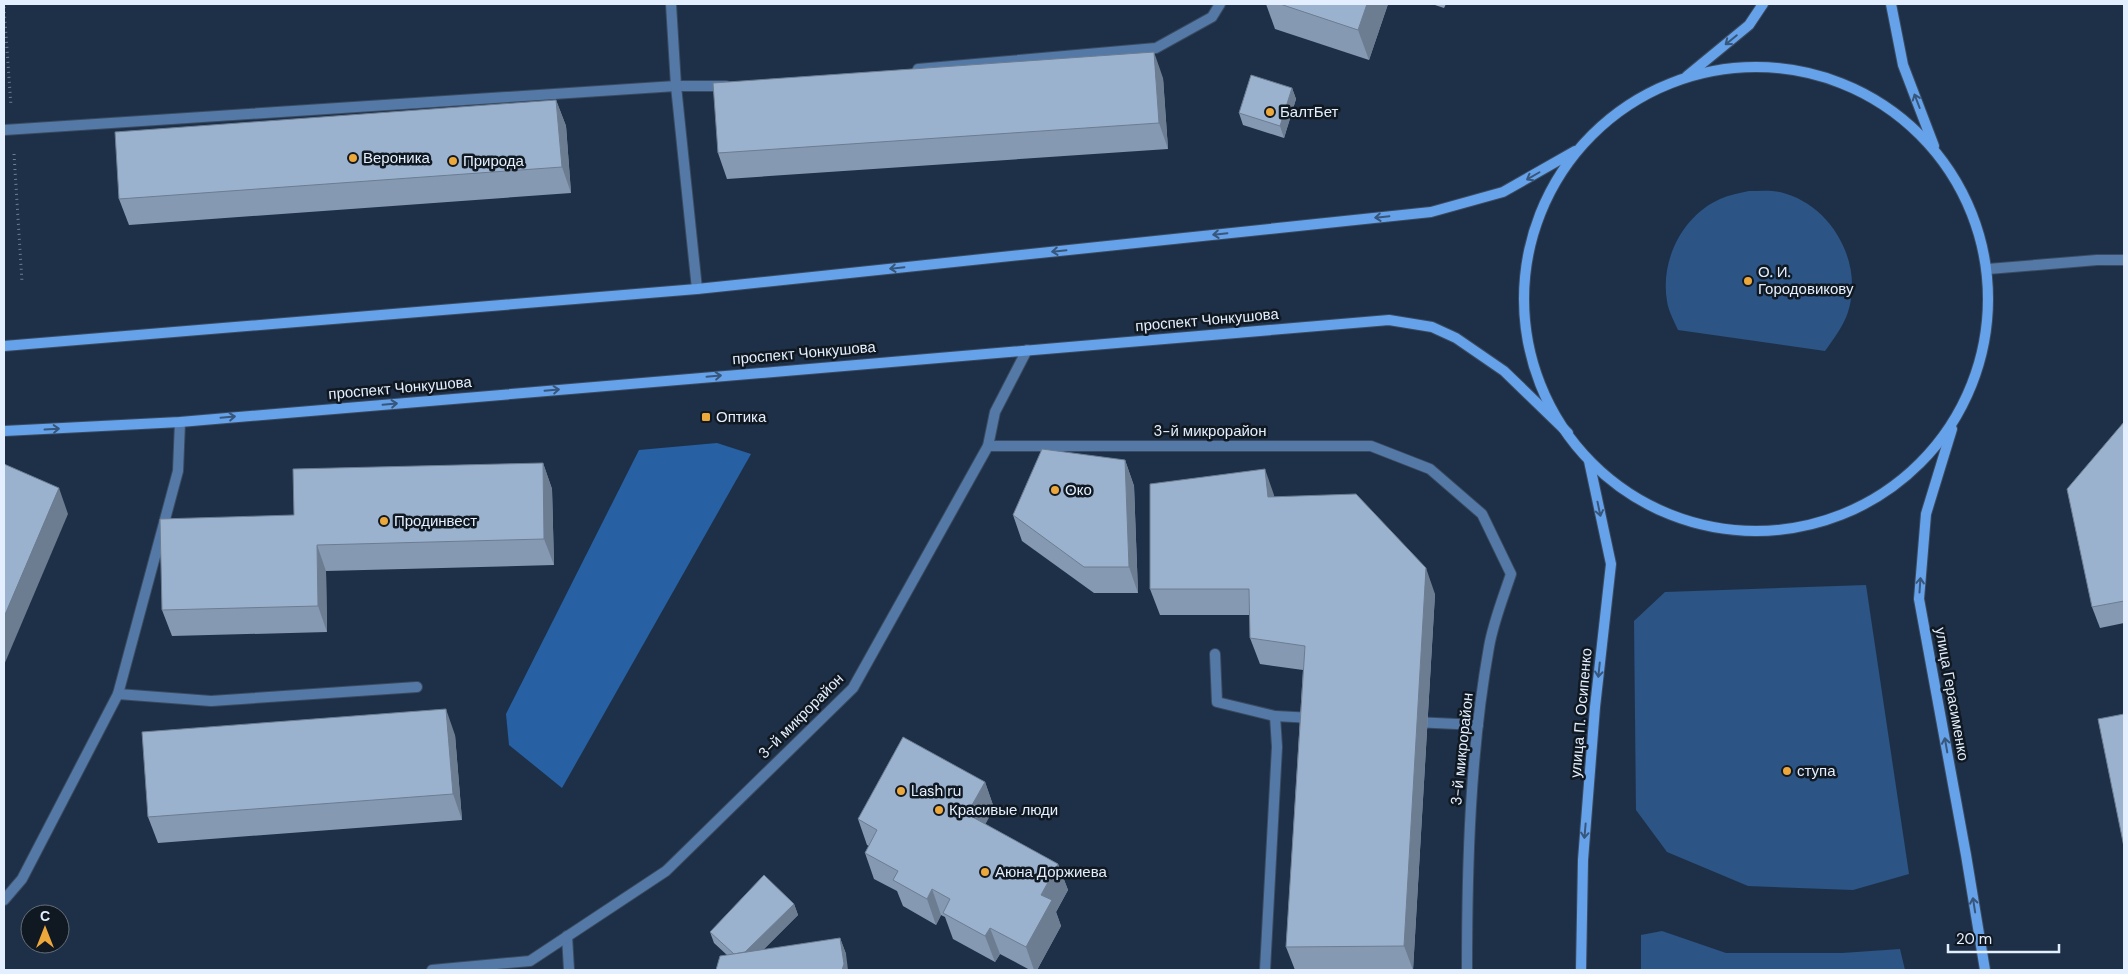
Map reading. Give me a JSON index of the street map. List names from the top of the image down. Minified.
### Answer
{"streets":{"main road":["проспект Чонкушова","улица Герасименко","улица П. Осипенко"],"street":["3-й микрорайон"]},"one_way":["улица Герасименко","улица П. Осипенко"],"places":{"other":["БалтБет","Вероника","Природа","О. И. Городовикову","Око","Продинвест","ступа","Lash ru","Красивые люди","Аюна Доржиева"],"transit":["Оптика"]},"scale_bar":"20 m","north":"top"}
